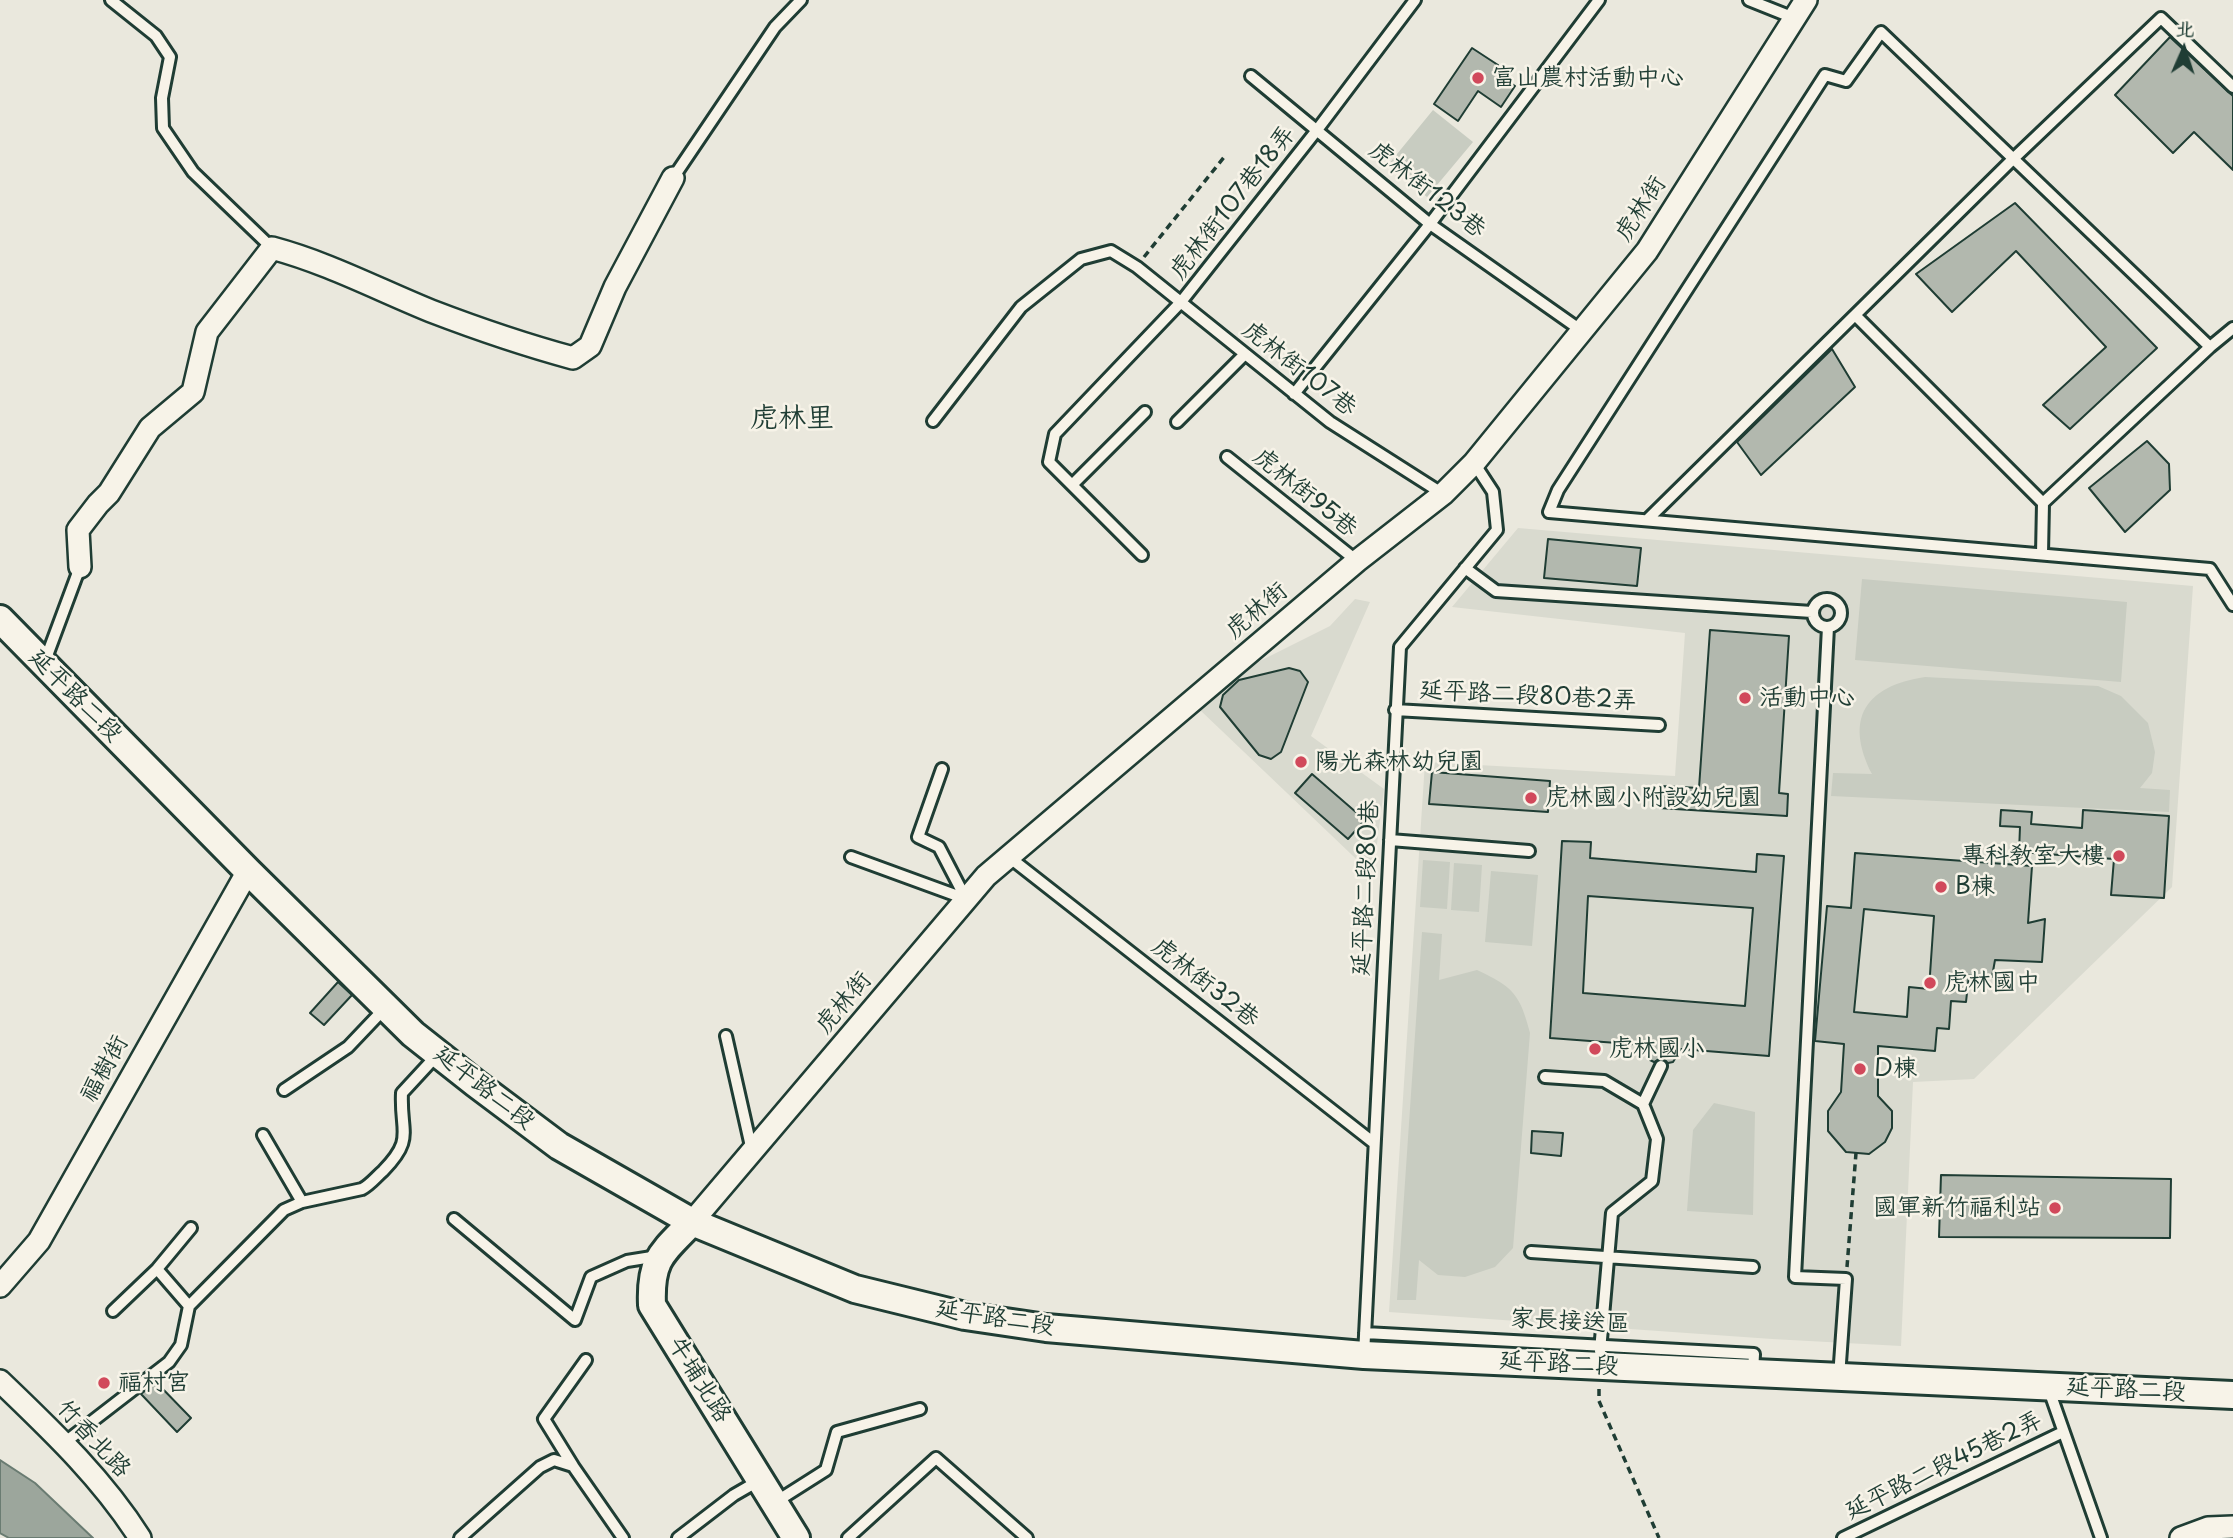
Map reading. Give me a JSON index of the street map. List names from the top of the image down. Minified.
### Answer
{"streets":{"street":["虎林街","延平路二段","福樹街","牛埔北路","竹香北路"],"lane":["虎林街123巷","虎林街107巷18弄","虎林街107巷","虎林街95巷","延平路二段80巷2弄","延平路二段80巷","虎林街32巷","延平路二段45巷2弄"]},"crossings":[["虎林街123巷","虎林街107巷18弄"],["虎林街123巷","虎林街"],["虎林街107巷18弄","虎林街107巷"],["虎林街","虎林街107巷"],["虎林街","虎林街95巷"],["虎林街","延平路二段"],["虎林街","延平路二段80巷"],["虎林街","虎林街32巷"],["虎林街","牛埔北路"],["延平路二段","延平路二段80巷"],["延平路二段","福樹街"],["延平路二段","牛埔北路"],["延平路二段80巷2弄","延平路二段80巷"],["延平路二段80巷","虎林街32巷"]],"districts":["虎林里"],"places":["富山農村活動中心","活動中心","陽光森林幼兒園","虎林國小附設幼兒園","專科教室大樓","B棟","虎林國中","虎林國小","D棟","國軍新竹福利站","福村宮"],"north":"top"}
